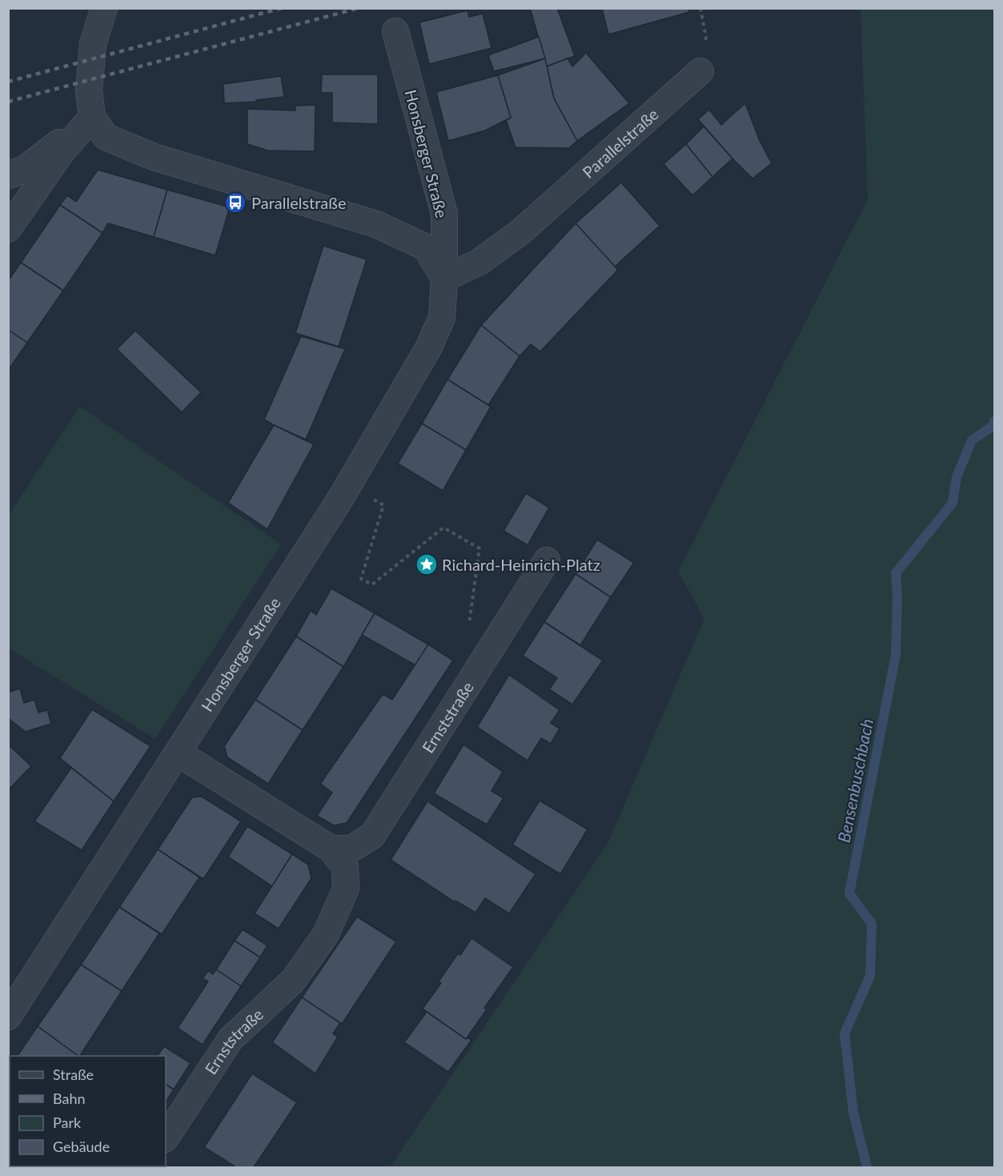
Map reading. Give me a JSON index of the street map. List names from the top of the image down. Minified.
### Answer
{"streets":{"street":["Parallelstraße","Honsberger Straße","Ernststraße"]},"crossings":[["Parallelstraße","Honsberger Straße"],["Honsberger Straße","Ernststraße"]],"water":["Bensenbuschbach"],"places":{"bus stop":["Parallelstraße"],"place":["Richard-Heinrich-Platz"]},"legend":["Straße","Bahn","Park","Gebäude"]}
